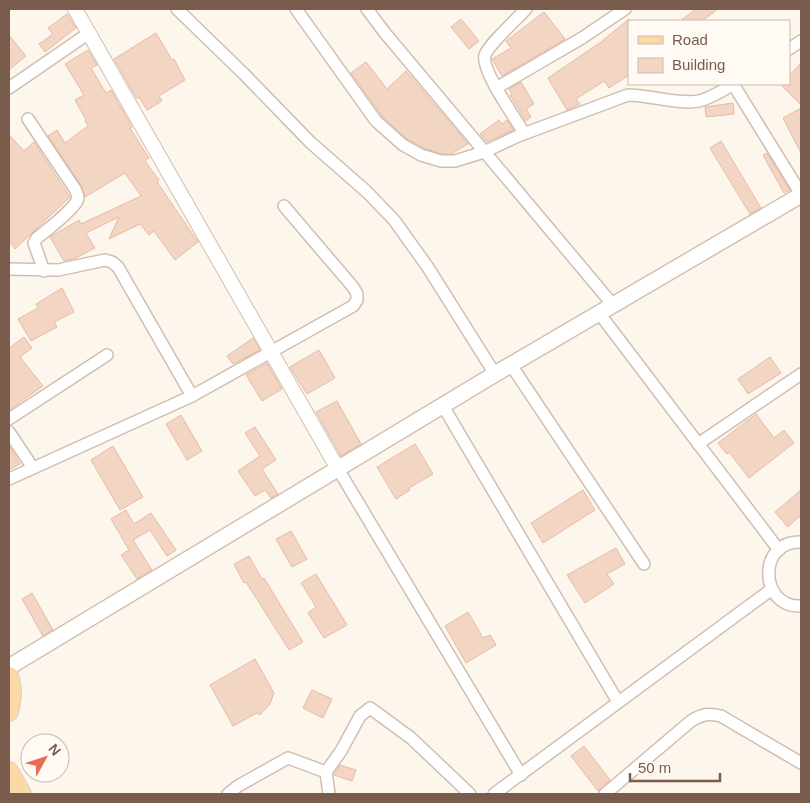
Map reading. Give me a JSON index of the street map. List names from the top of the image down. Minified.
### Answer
{"legend":["Road","Building"],"scale_bar":"50 m","north":"top right"}
